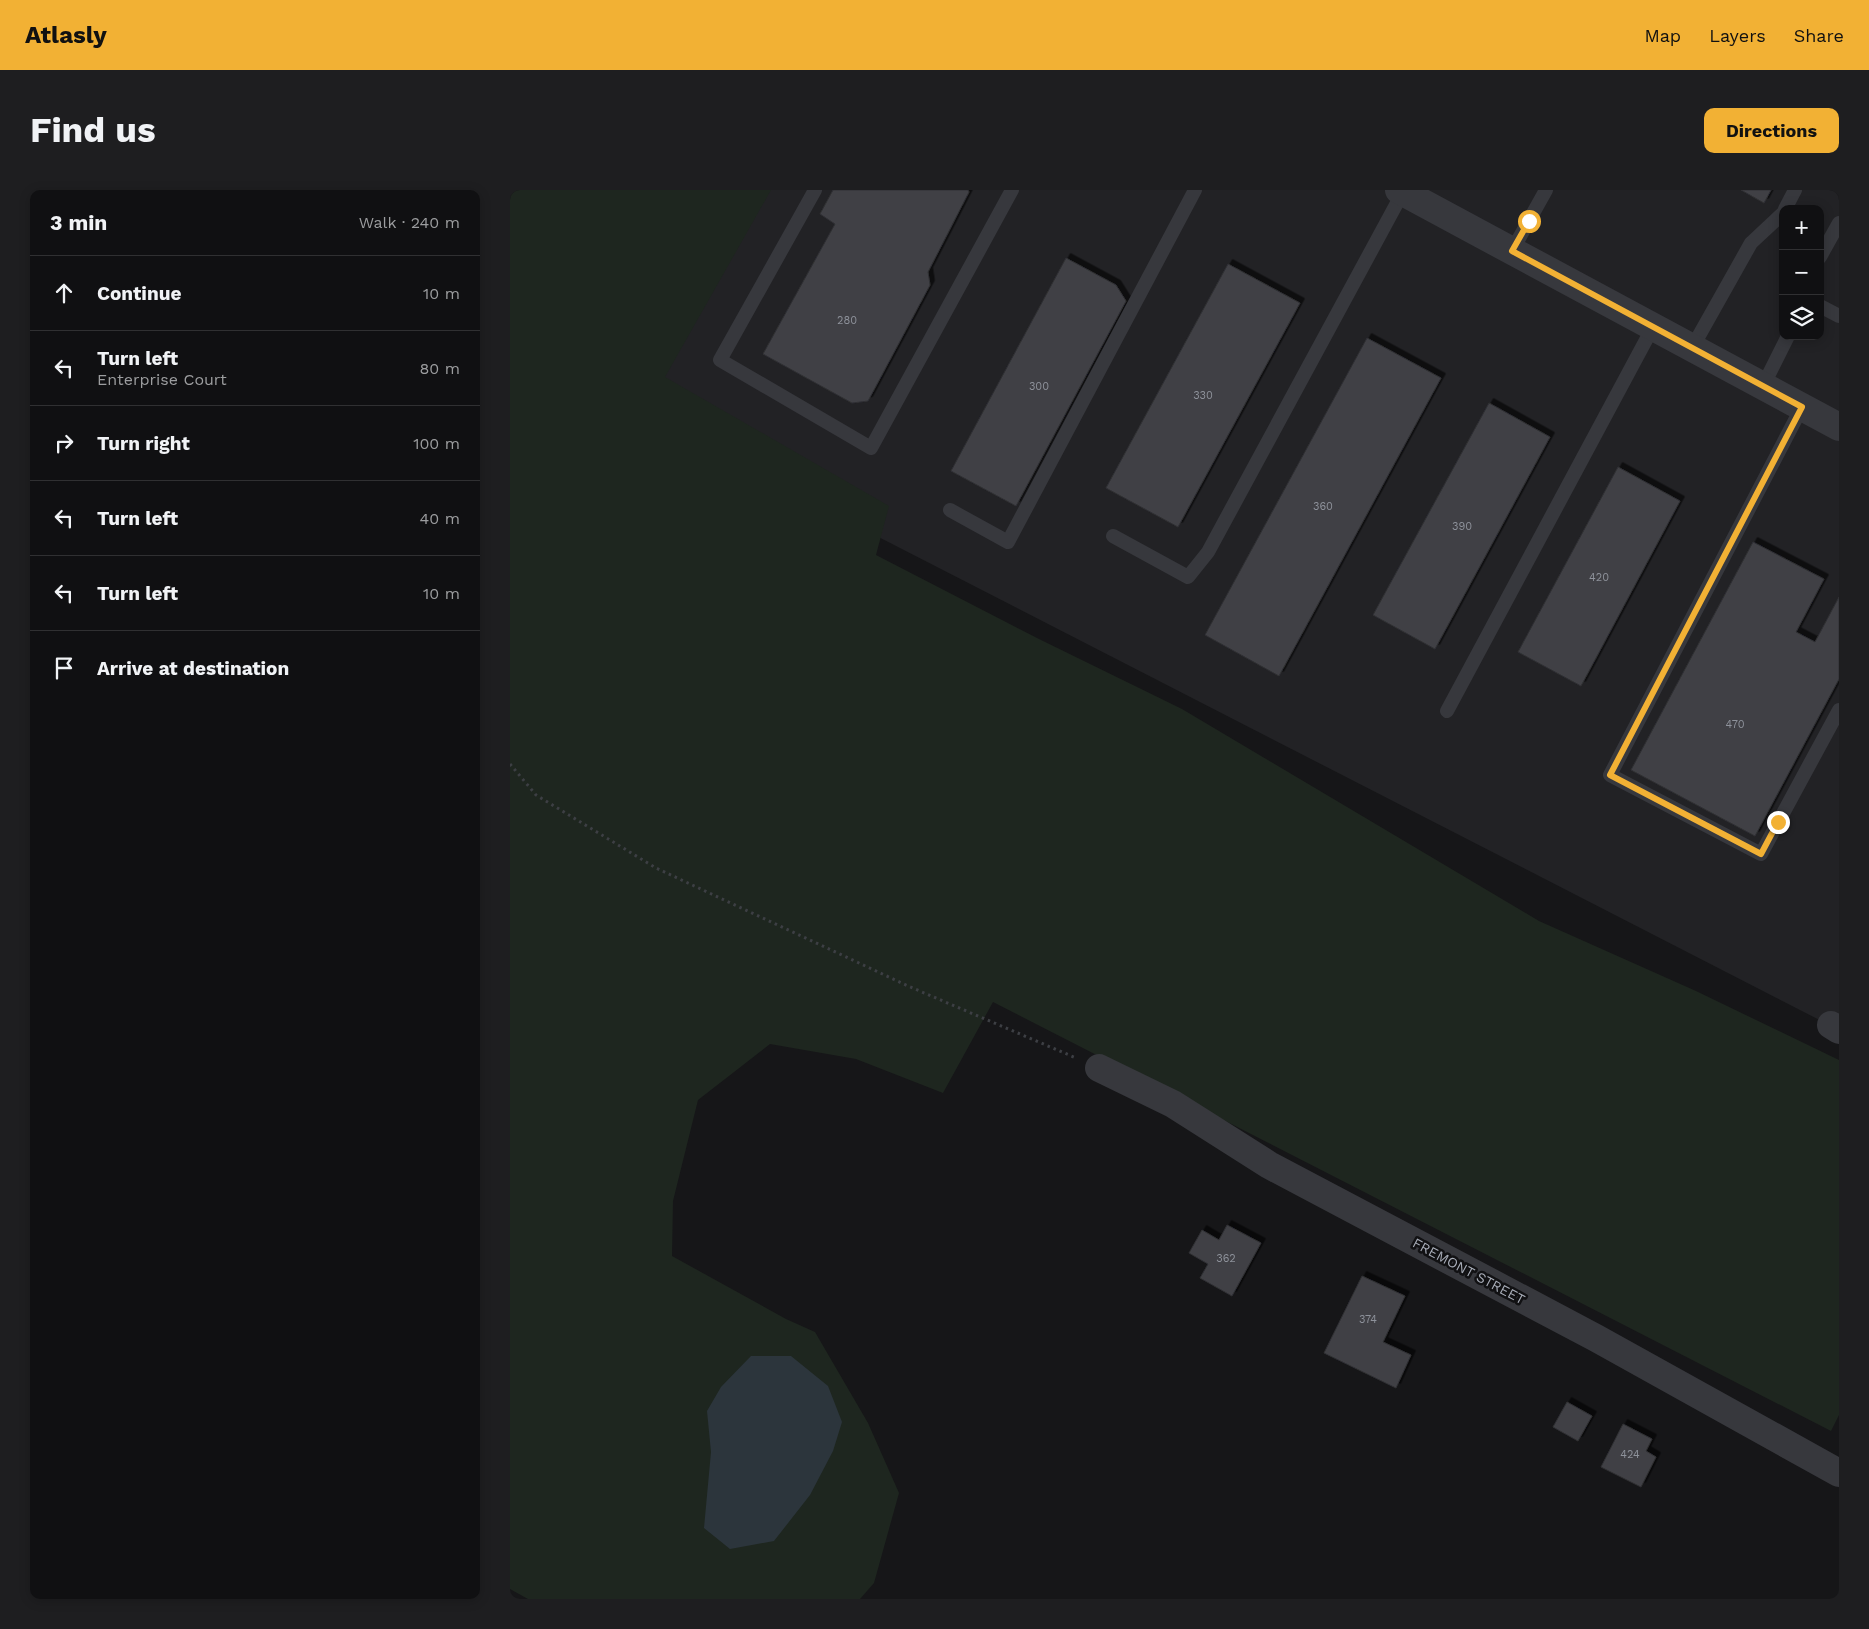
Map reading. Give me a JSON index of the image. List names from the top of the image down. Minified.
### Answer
{"streets":{"street":["FREMONT STREET"]},"house_numbers":["280","300","330","360","390","420","470","362","374","424"],"page":{"header":"Atlasly","nav":["Map","Layers","Share"],"buttons":"Directions","title":"Find us","heading":["3 min","Walk · 240 m"],"map_buttons":["+","−"],"list":[["Continue","10 m"],["Turn left","Enterprise Court","80 m"],["Turn right","100 m"],["Turn left","40 m"],["Turn left","10 m"],"Arrive at destination"]}}
